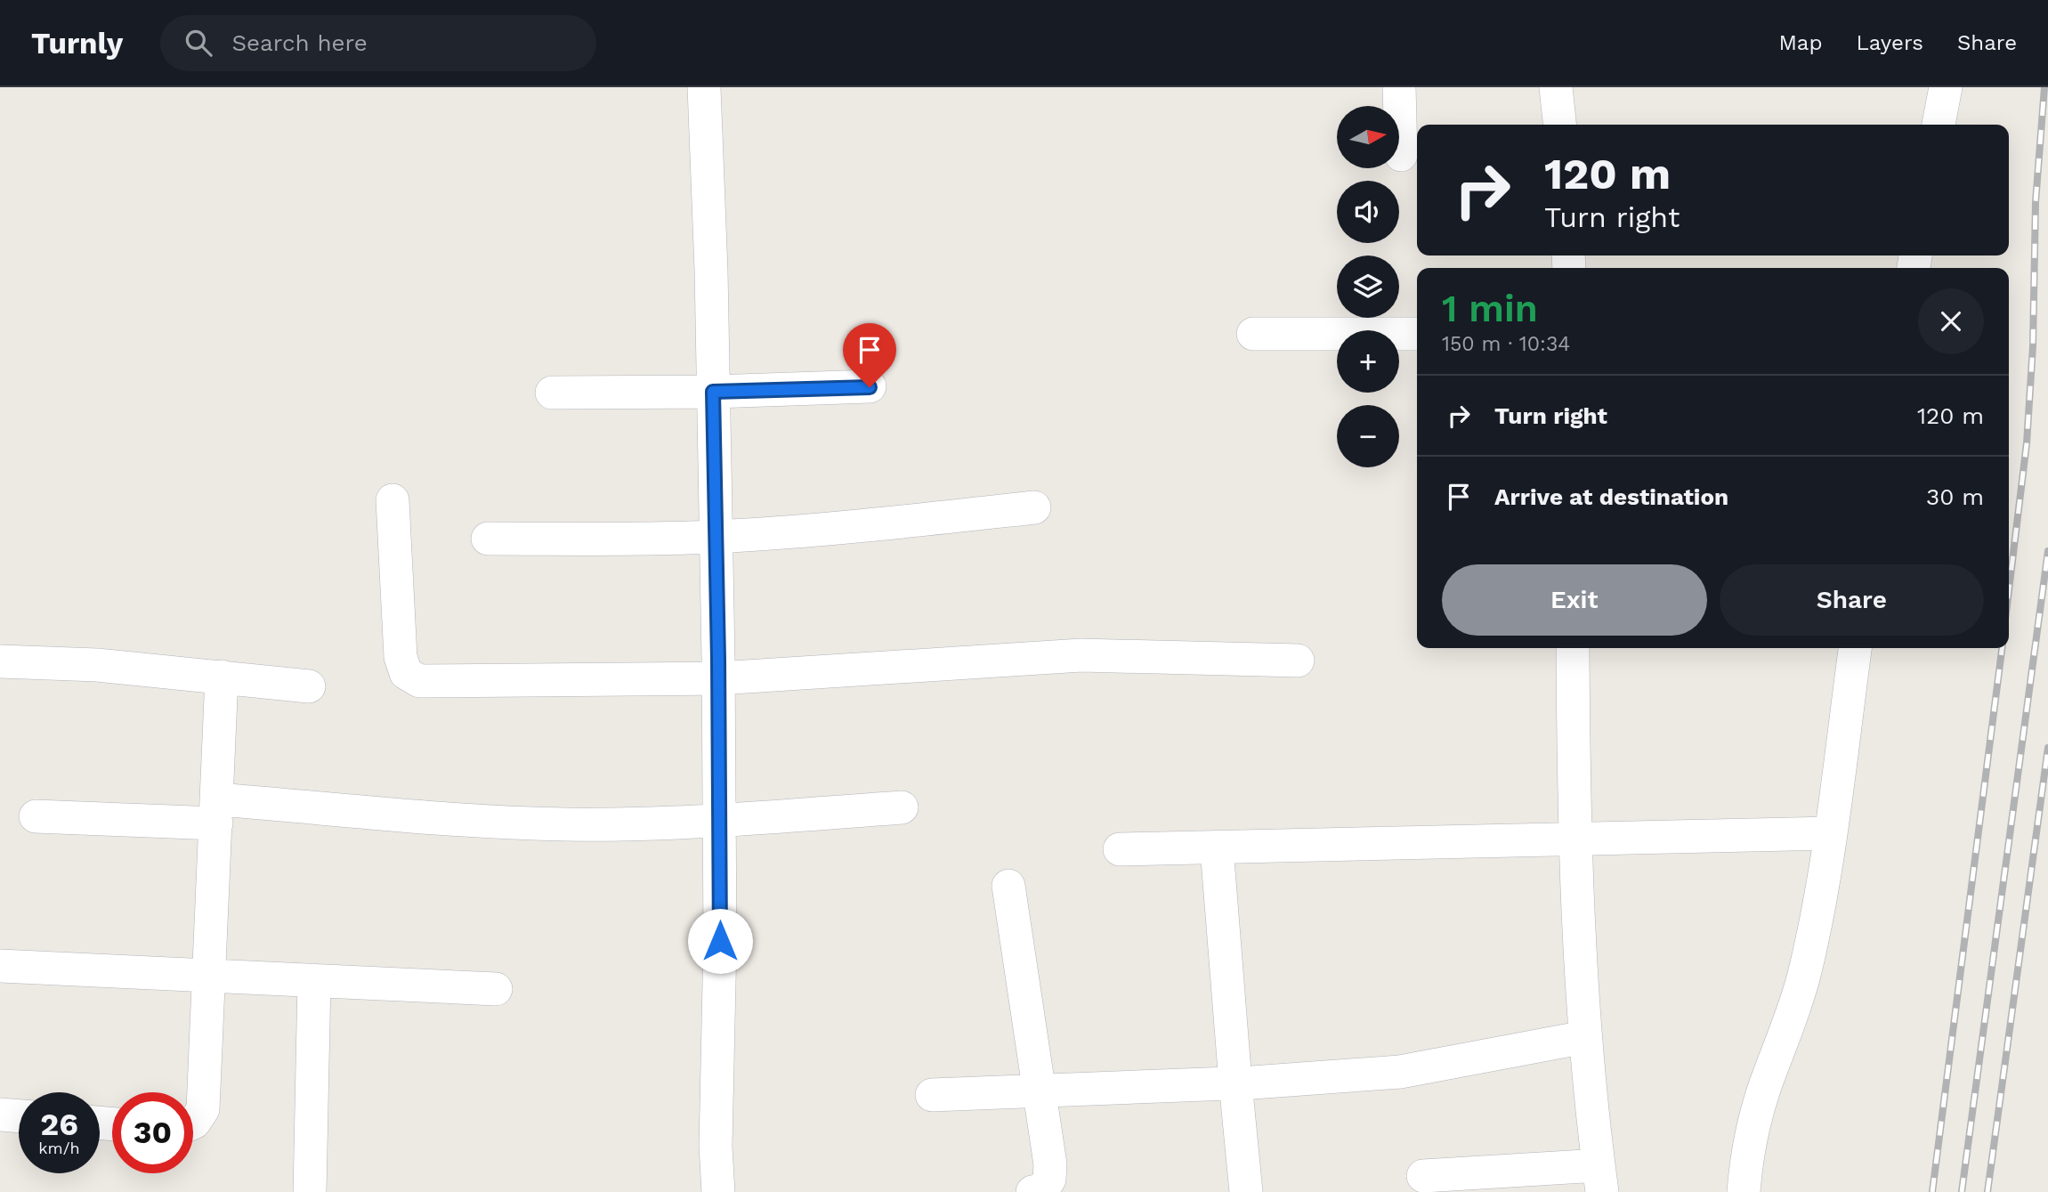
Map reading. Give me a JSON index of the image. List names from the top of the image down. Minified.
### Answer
{"north":"right","page":{"header":"Turnly","search":"Search here","nav":["Map","Layers","Share"],"map_buttons":["+","−"],"turn":["120 m","Turn right"],"heading":["1 min","150 m · 10:34"],"list":[{"name":"Turn right","value":"120 m"},{"name":"Arrive at destination","value":"30 m"}],"buttons":["Exit","Share"],"speed":"26 km/h","limit":"30"}}
